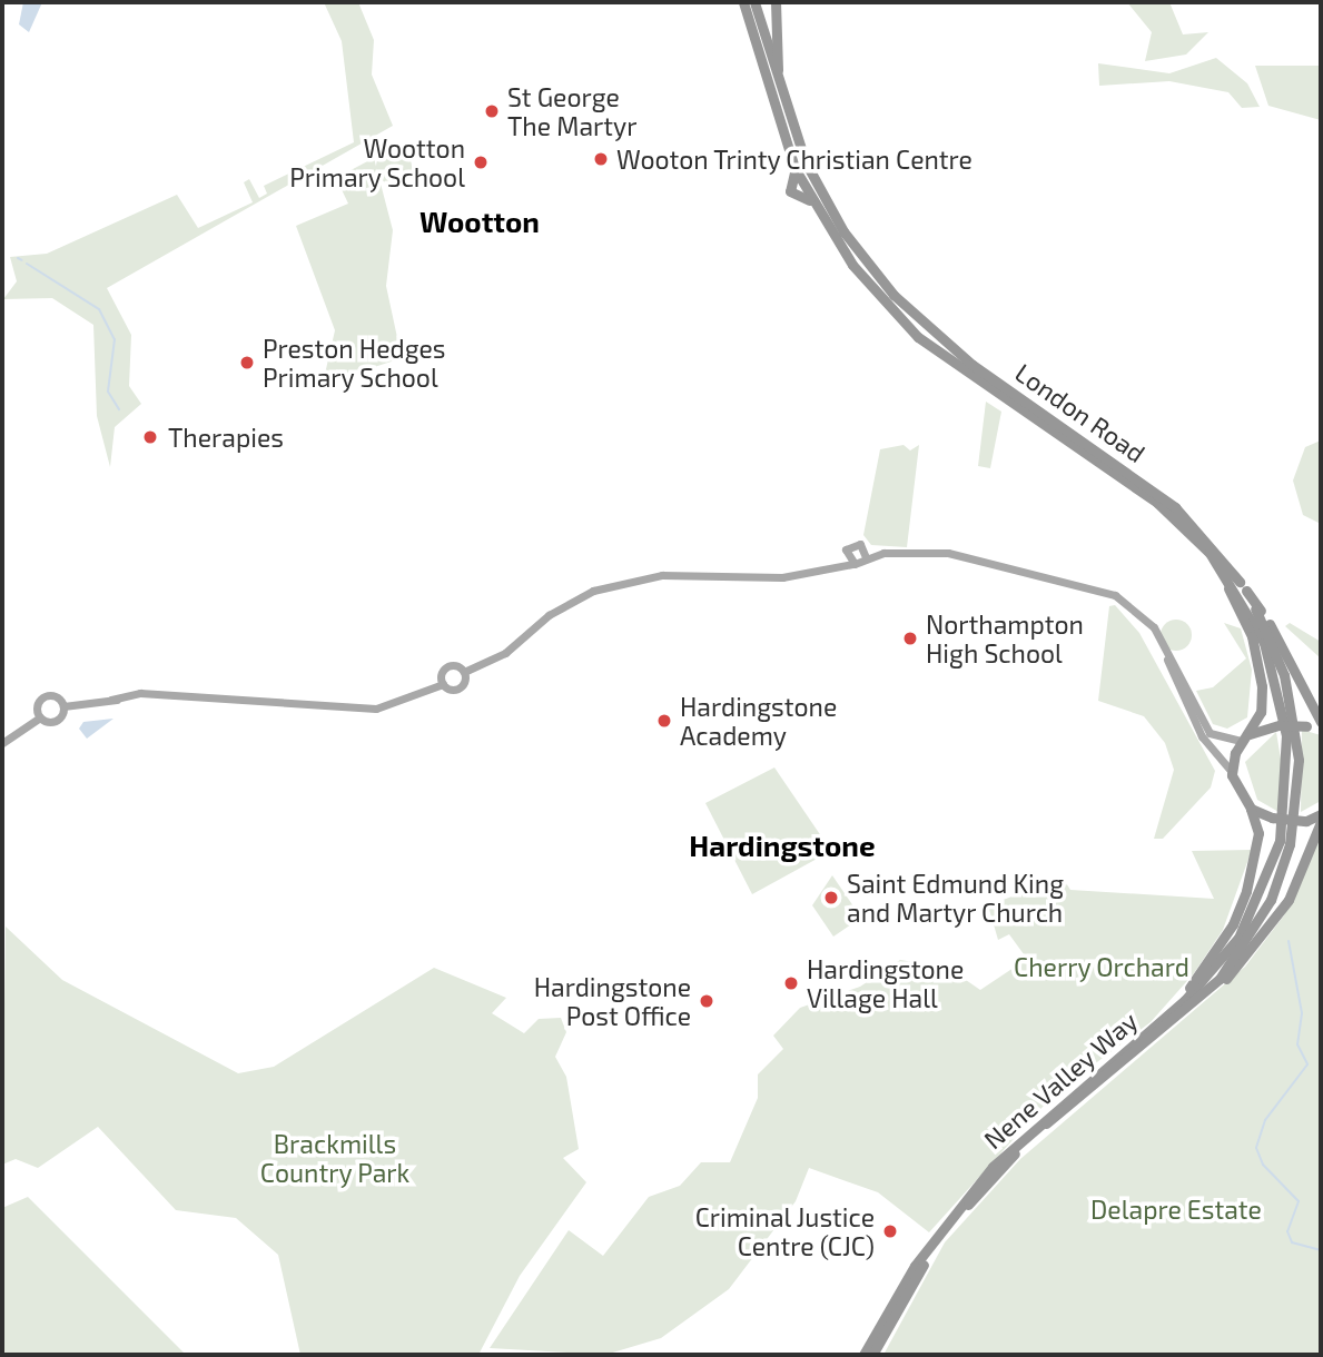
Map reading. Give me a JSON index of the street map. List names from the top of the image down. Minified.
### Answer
{"streets":{"highway":["London Road","Nene Valley Way"]},"crossings":[["London Road","Nene Valley Way"]],"districts":["Wootton","Hardingstone"],"parks":["Cherry Orchard","Brackmills Country Park","Delapre Estate"],"places":["St George The Martyr","Wooton Trinty Christian Centre","Wootton Primary School","Preston Hedges Primary School","Therapies","Northampton High School","Hardingstone Academy","Saint Edmund King and Martyr Church","Hardingstone Village Hall","Hardingstone Post Office","Criminal Justice Centre (CJC)"]}
